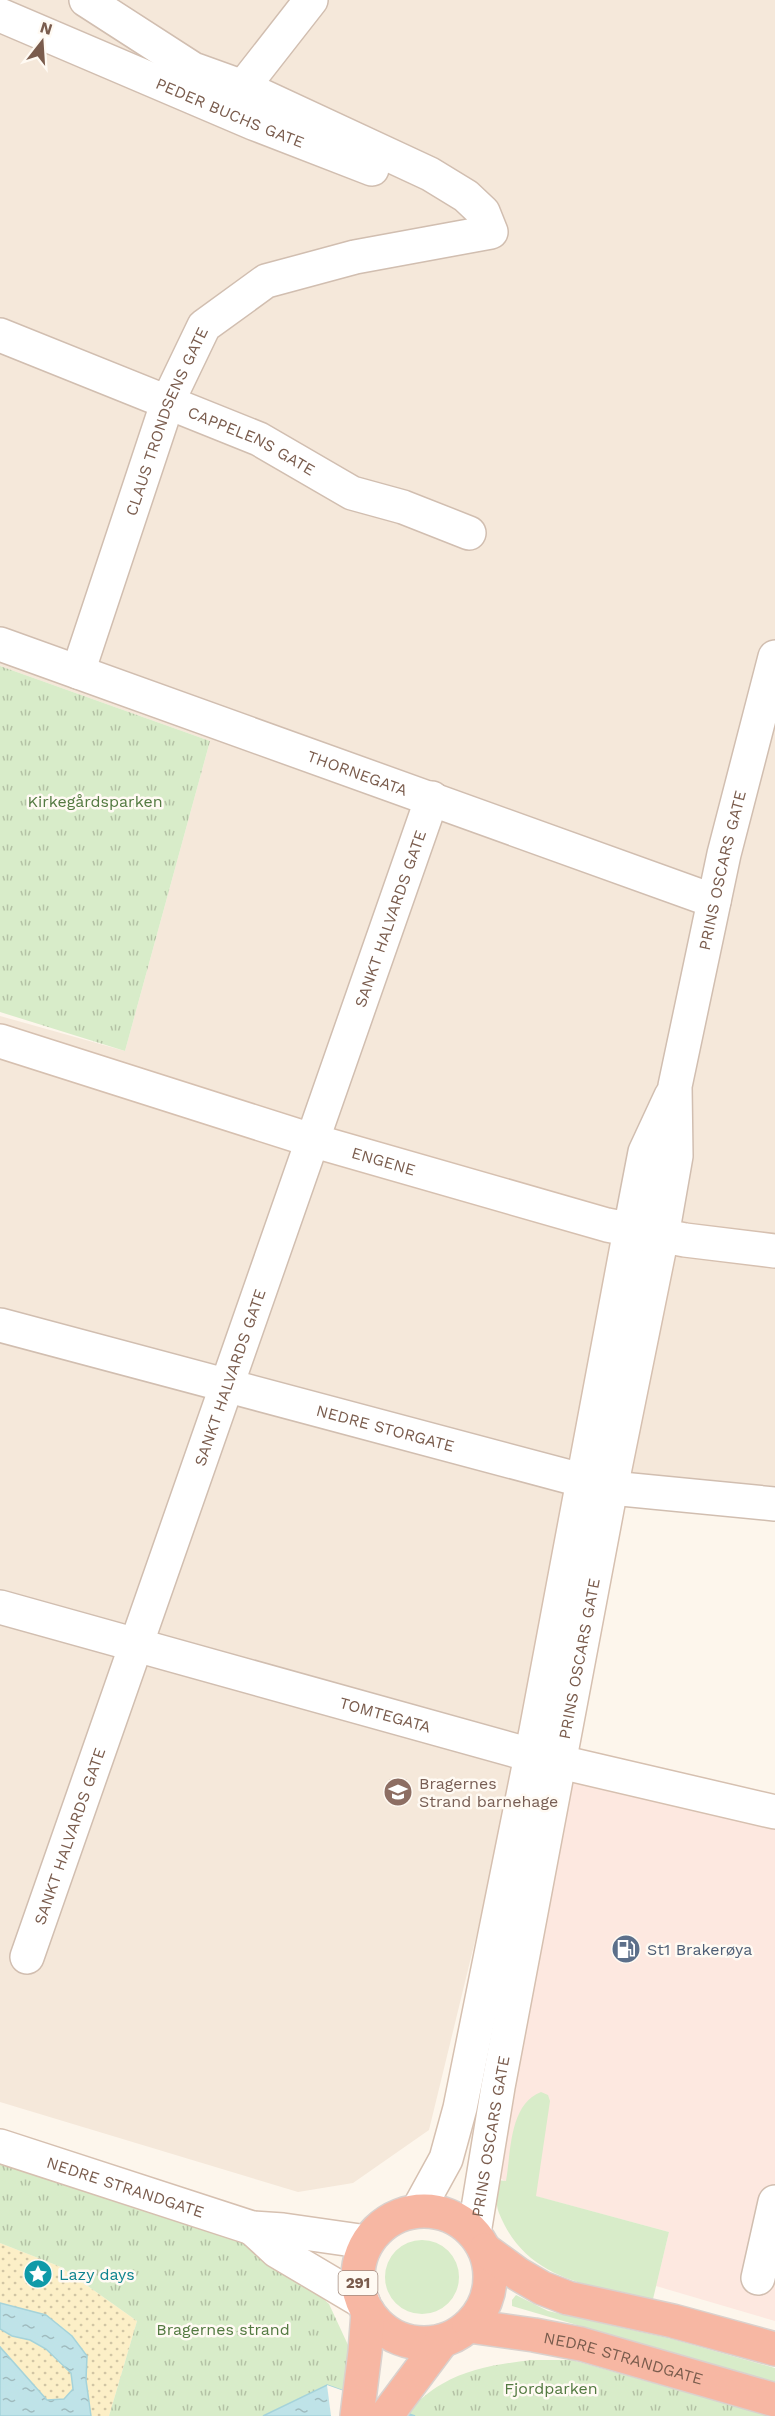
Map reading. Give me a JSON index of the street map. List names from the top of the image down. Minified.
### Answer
{"streets":{"highway":["NEDRE STRANDGATE","291"],"street":["PEDER BUCHS GATE","CLAUS TRONDSENS GATE","CAPPELENS GATE","THORNEGATA","PRINS OSCARS GATE","SANKT HALVARDS GATE","ENGENE","NEDRE STORGATE","TOMTEGATA"]},"crossings":[["PEDER BUCHS GATE","CLAUS TRONDSENS GATE"],["CLAUS TRONDSENS GATE","CAPPELENS GATE"],["CLAUS TRONDSENS GATE","THORNEGATA"],["THORNEGATA","PRINS OSCARS GATE"],["THORNEGATA","SANKT HALVARDS GATE"],["PRINS OSCARS GATE","ENGENE"],["PRINS OSCARS GATE","NEDRE STORGATE"],["PRINS OSCARS GATE","TOMTEGATA"],["PRINS OSCARS GATE","NEDRE STRANDGATE"],["PRINS OSCARS GATE","291"],["SANKT HALVARDS GATE","ENGENE"],["SANKT HALVARDS GATE","NEDRE STORGATE"],["SANKT HALVARDS GATE","TOMTEGATA"],["NEDRE STRANDGATE","291"]],"parks":["Kirkegårdsparken","Bragernes strand","Fjordparken"],"places":{"school or university":["Bragernes Strand barnehage"],"fuel station":["St1 Brakerøya"],"place":["Lazy days"]},"north":"top"}
